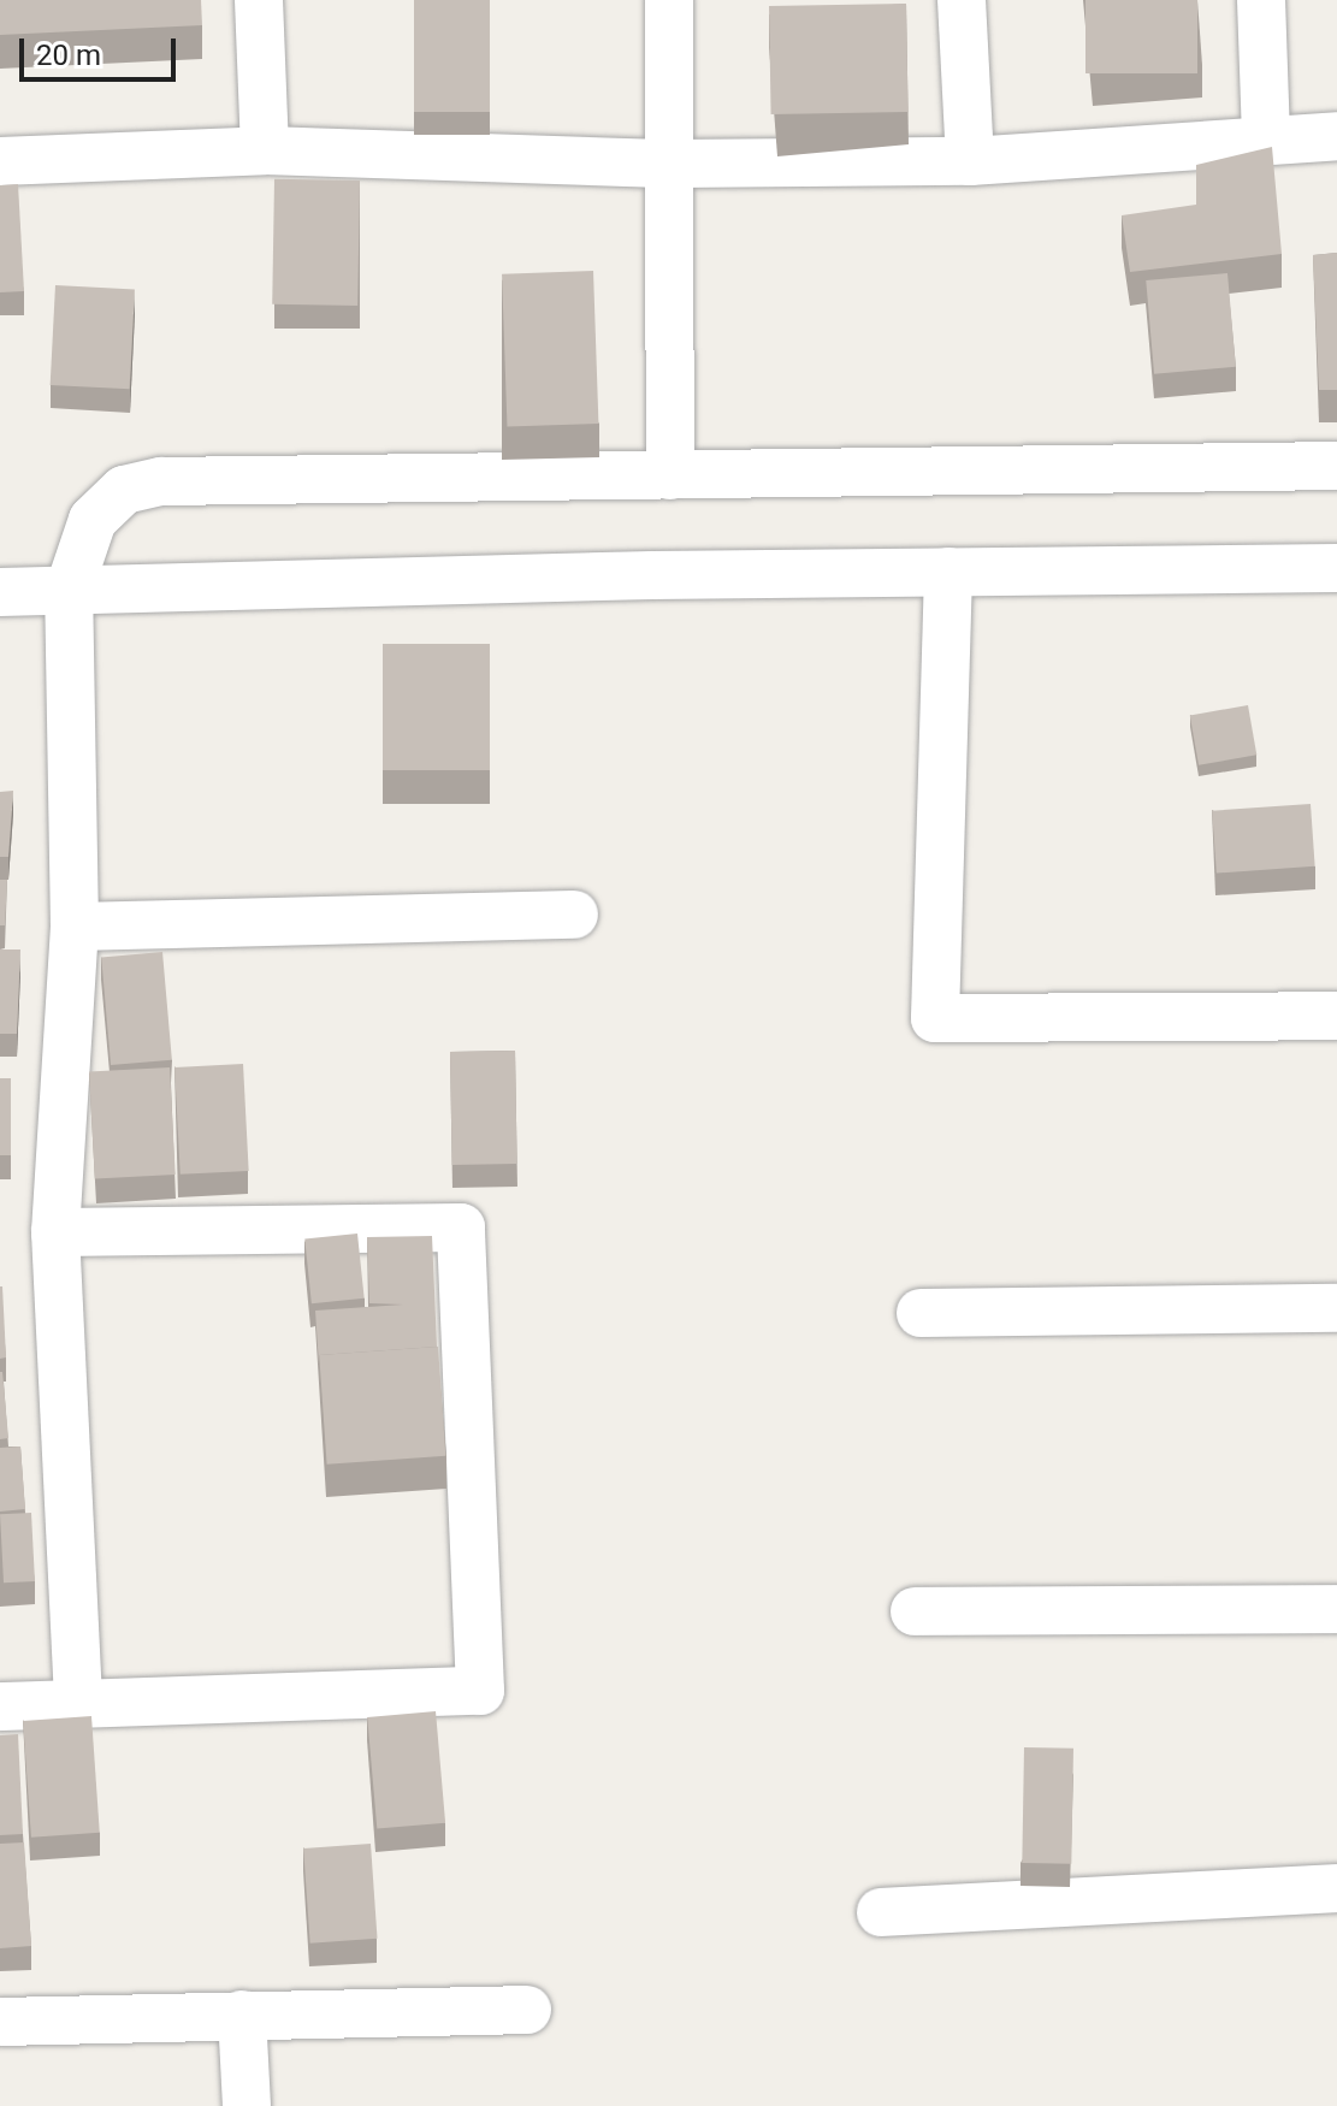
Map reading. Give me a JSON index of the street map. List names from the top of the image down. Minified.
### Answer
{"scale_bar":"20 m"}
